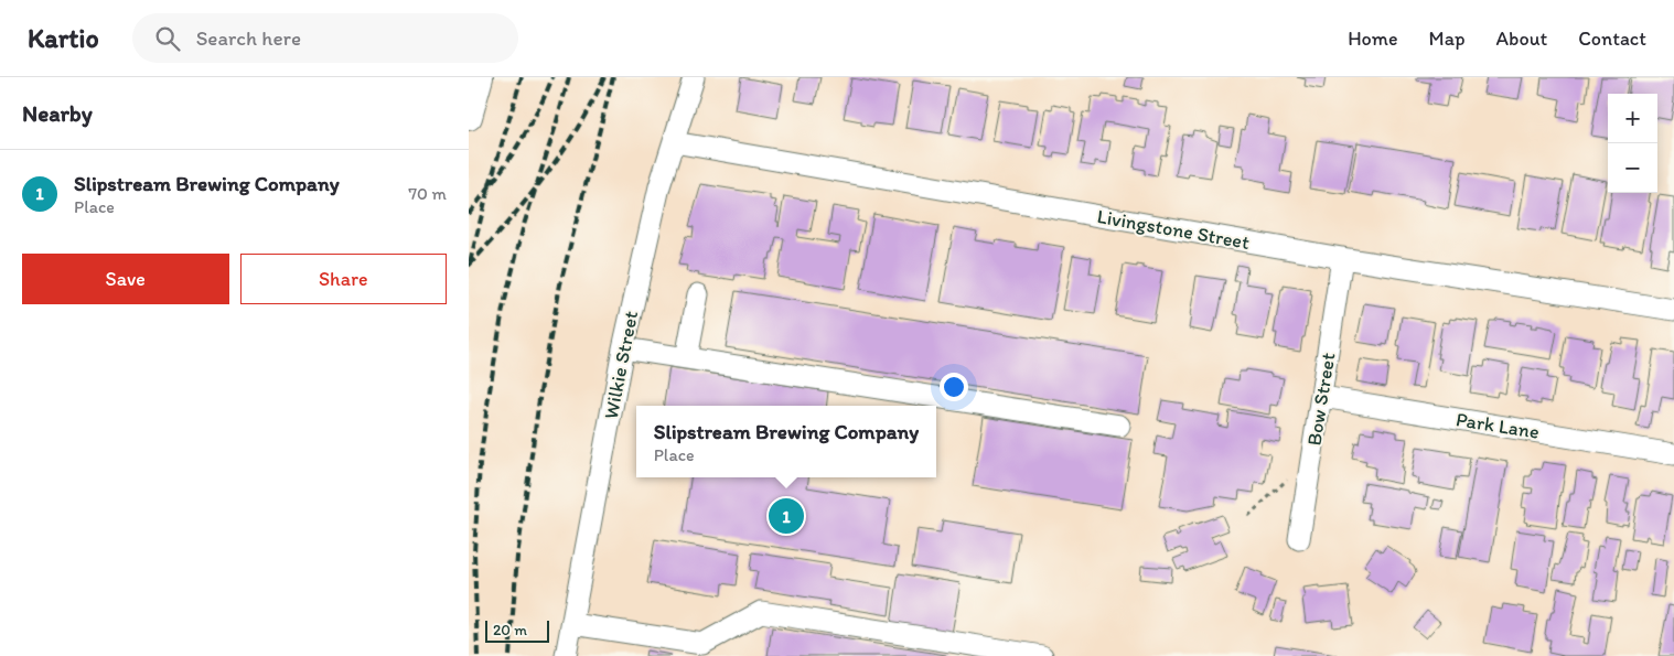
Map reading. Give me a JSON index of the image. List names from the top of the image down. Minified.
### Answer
{"streets":{"street":["Livingstone Street","Wilkie Street","Bow Street","Park Lane"]},"crossings":[["Livingstone Street","Wilkie Street"],["Livingstone Street","Bow Street"],["Bow Street","Park Lane"]],"scale_bar":"20 m","page":{"header":"Kartio","search":"Search here","nav":["Home","Map","About","Contact"],"heading":"Nearby","map_buttons":["+","−"],"list":[{"mark":"1","name":"Slipstream Brewing Company","note":"Place","value":"70 m"}],"buttons":["Save","Share"],"popup":["Slipstream Brewing Company","Place"],"pins":"1","scale":"20 m"}}
